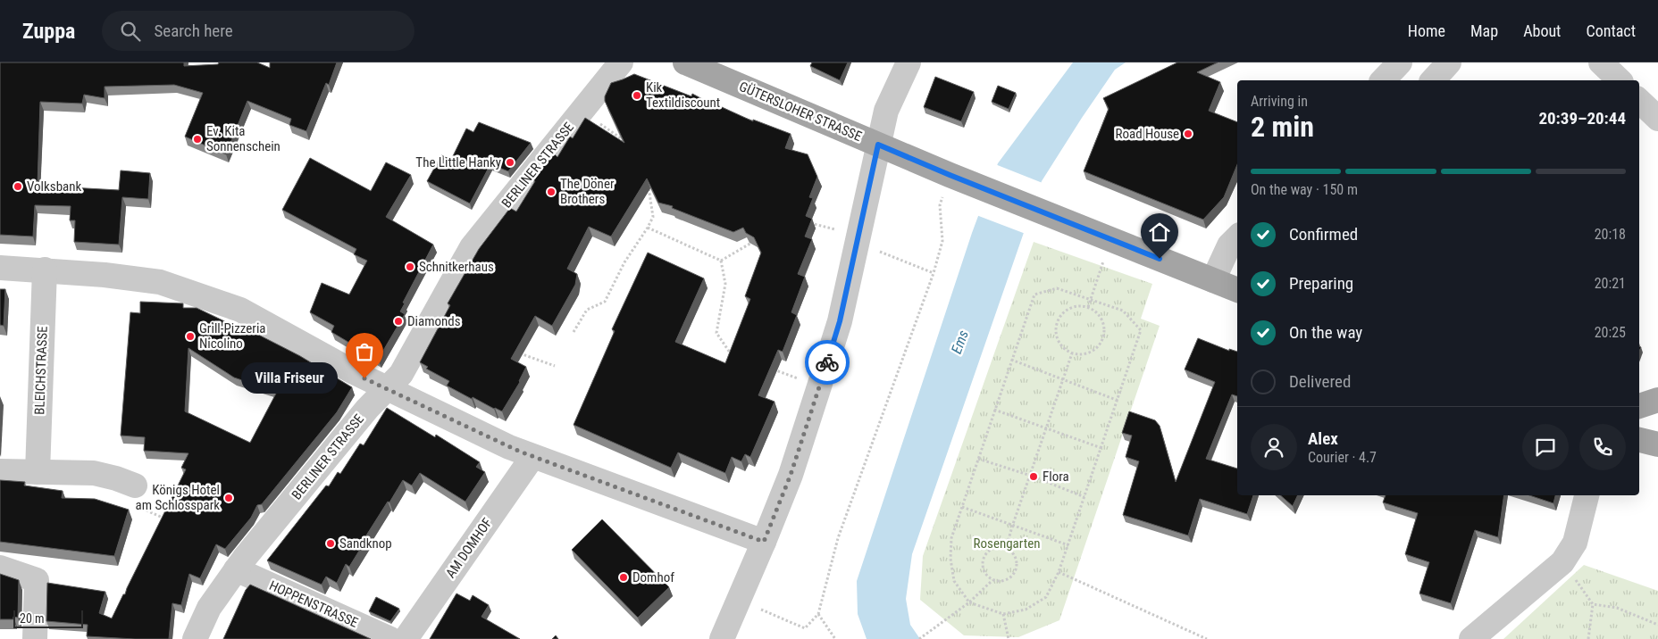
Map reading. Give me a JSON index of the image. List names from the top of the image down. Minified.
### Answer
{"streets":{"main road":["GÜTERSLOHER STRASSE"],"street":["BERLINER STRASSE","BLEICHSTRASSE","AM DOMHOF","HOPPENSTRASSE"]},"crossings":[["BERLINER STRASSE","HOPPENSTRASSE"]],"water":["Ems"],"parks":["Rosengarten"],"places":["Kik Textildiscount","Road House","Ev. Kita Sonnenschein","The Little Hanky","Volksbank","The Döner Brothers","Schnitkerhaus","Diamonds","Grill-Pizzeria Nicolino","Villa Friseur","Flora","Königs Hotel am Schlosspark","Sandknop","Domhof"],"scale_bar":"20 m","page":{"header":"Zuppa","search":"Search here","nav":["Home","Map","About","Contact"],"heading":["2 min","Arriving in","20:39–20:44"],"panel":["Alex","Courier · 4.7"],"bar":"On the way · 150 m","list":[["Confirmed","20:18"],["Preparing","20:21"],["On the way","20:25"],"Delivered"],"bubble":"Villa Friseur","scale":"20 m"}}
